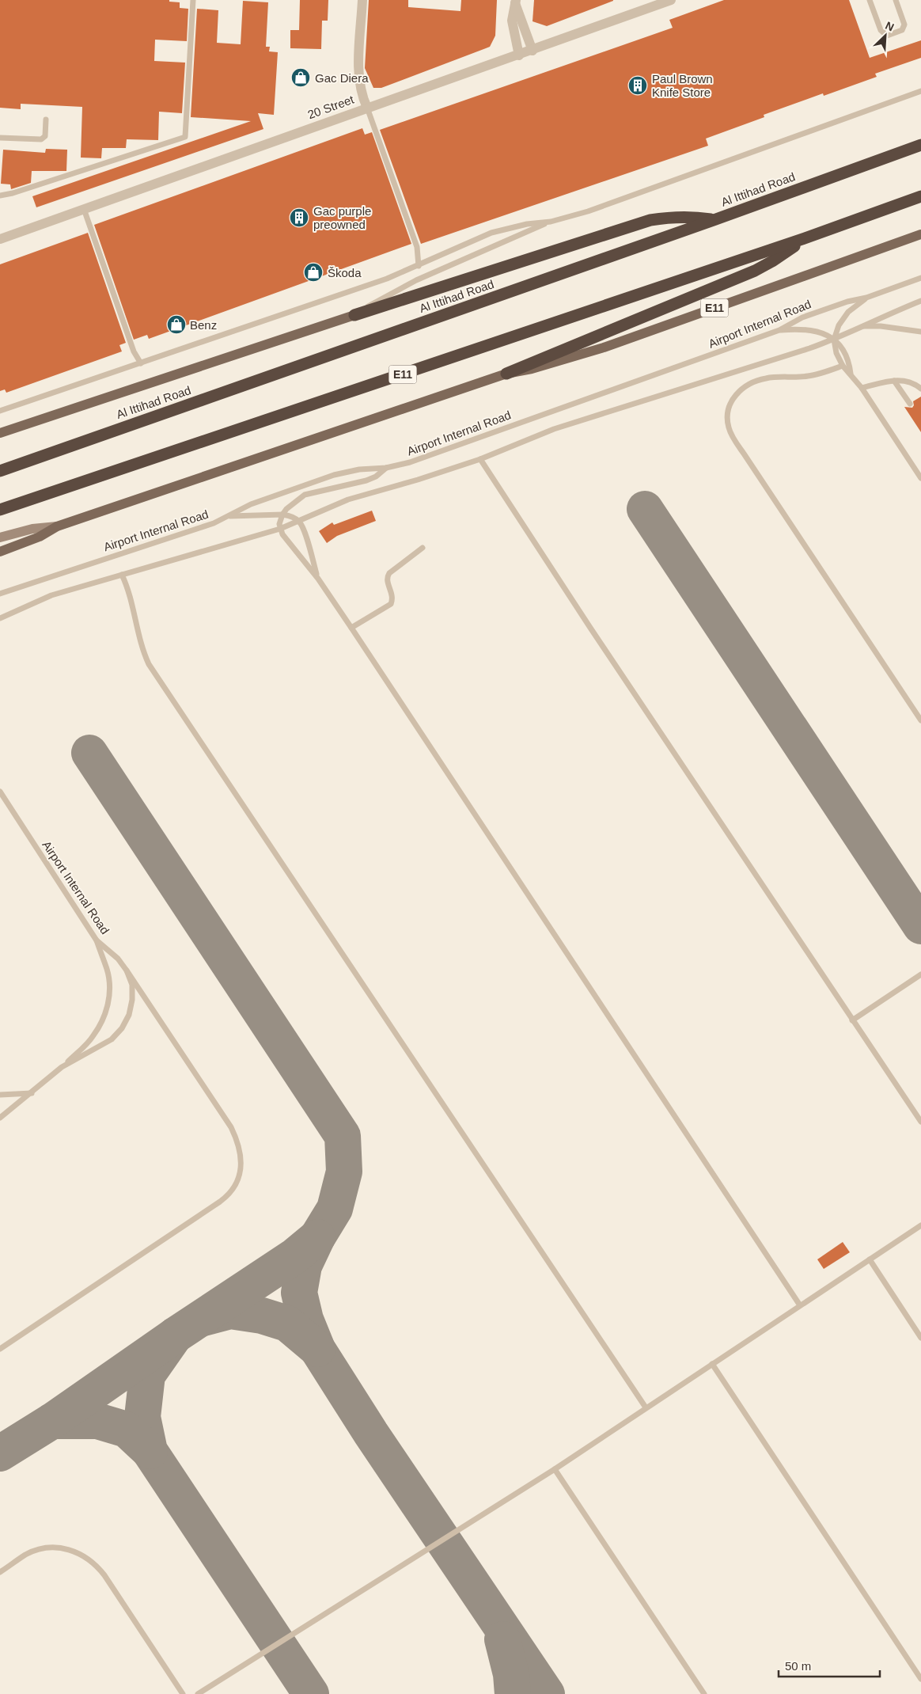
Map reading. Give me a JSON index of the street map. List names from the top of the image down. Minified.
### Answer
{"streets":{"highway":["Al Ittihad Road","E11"],"street":["20 Street"],"lane":["Airport Internal Road"]},"places":{"shop":["Gac Diera","Škoda","Benz"],"building":["Paul Brown Knife Store","Gac purple preowned"]},"scale_bar":"50 m","north":"top right"}
